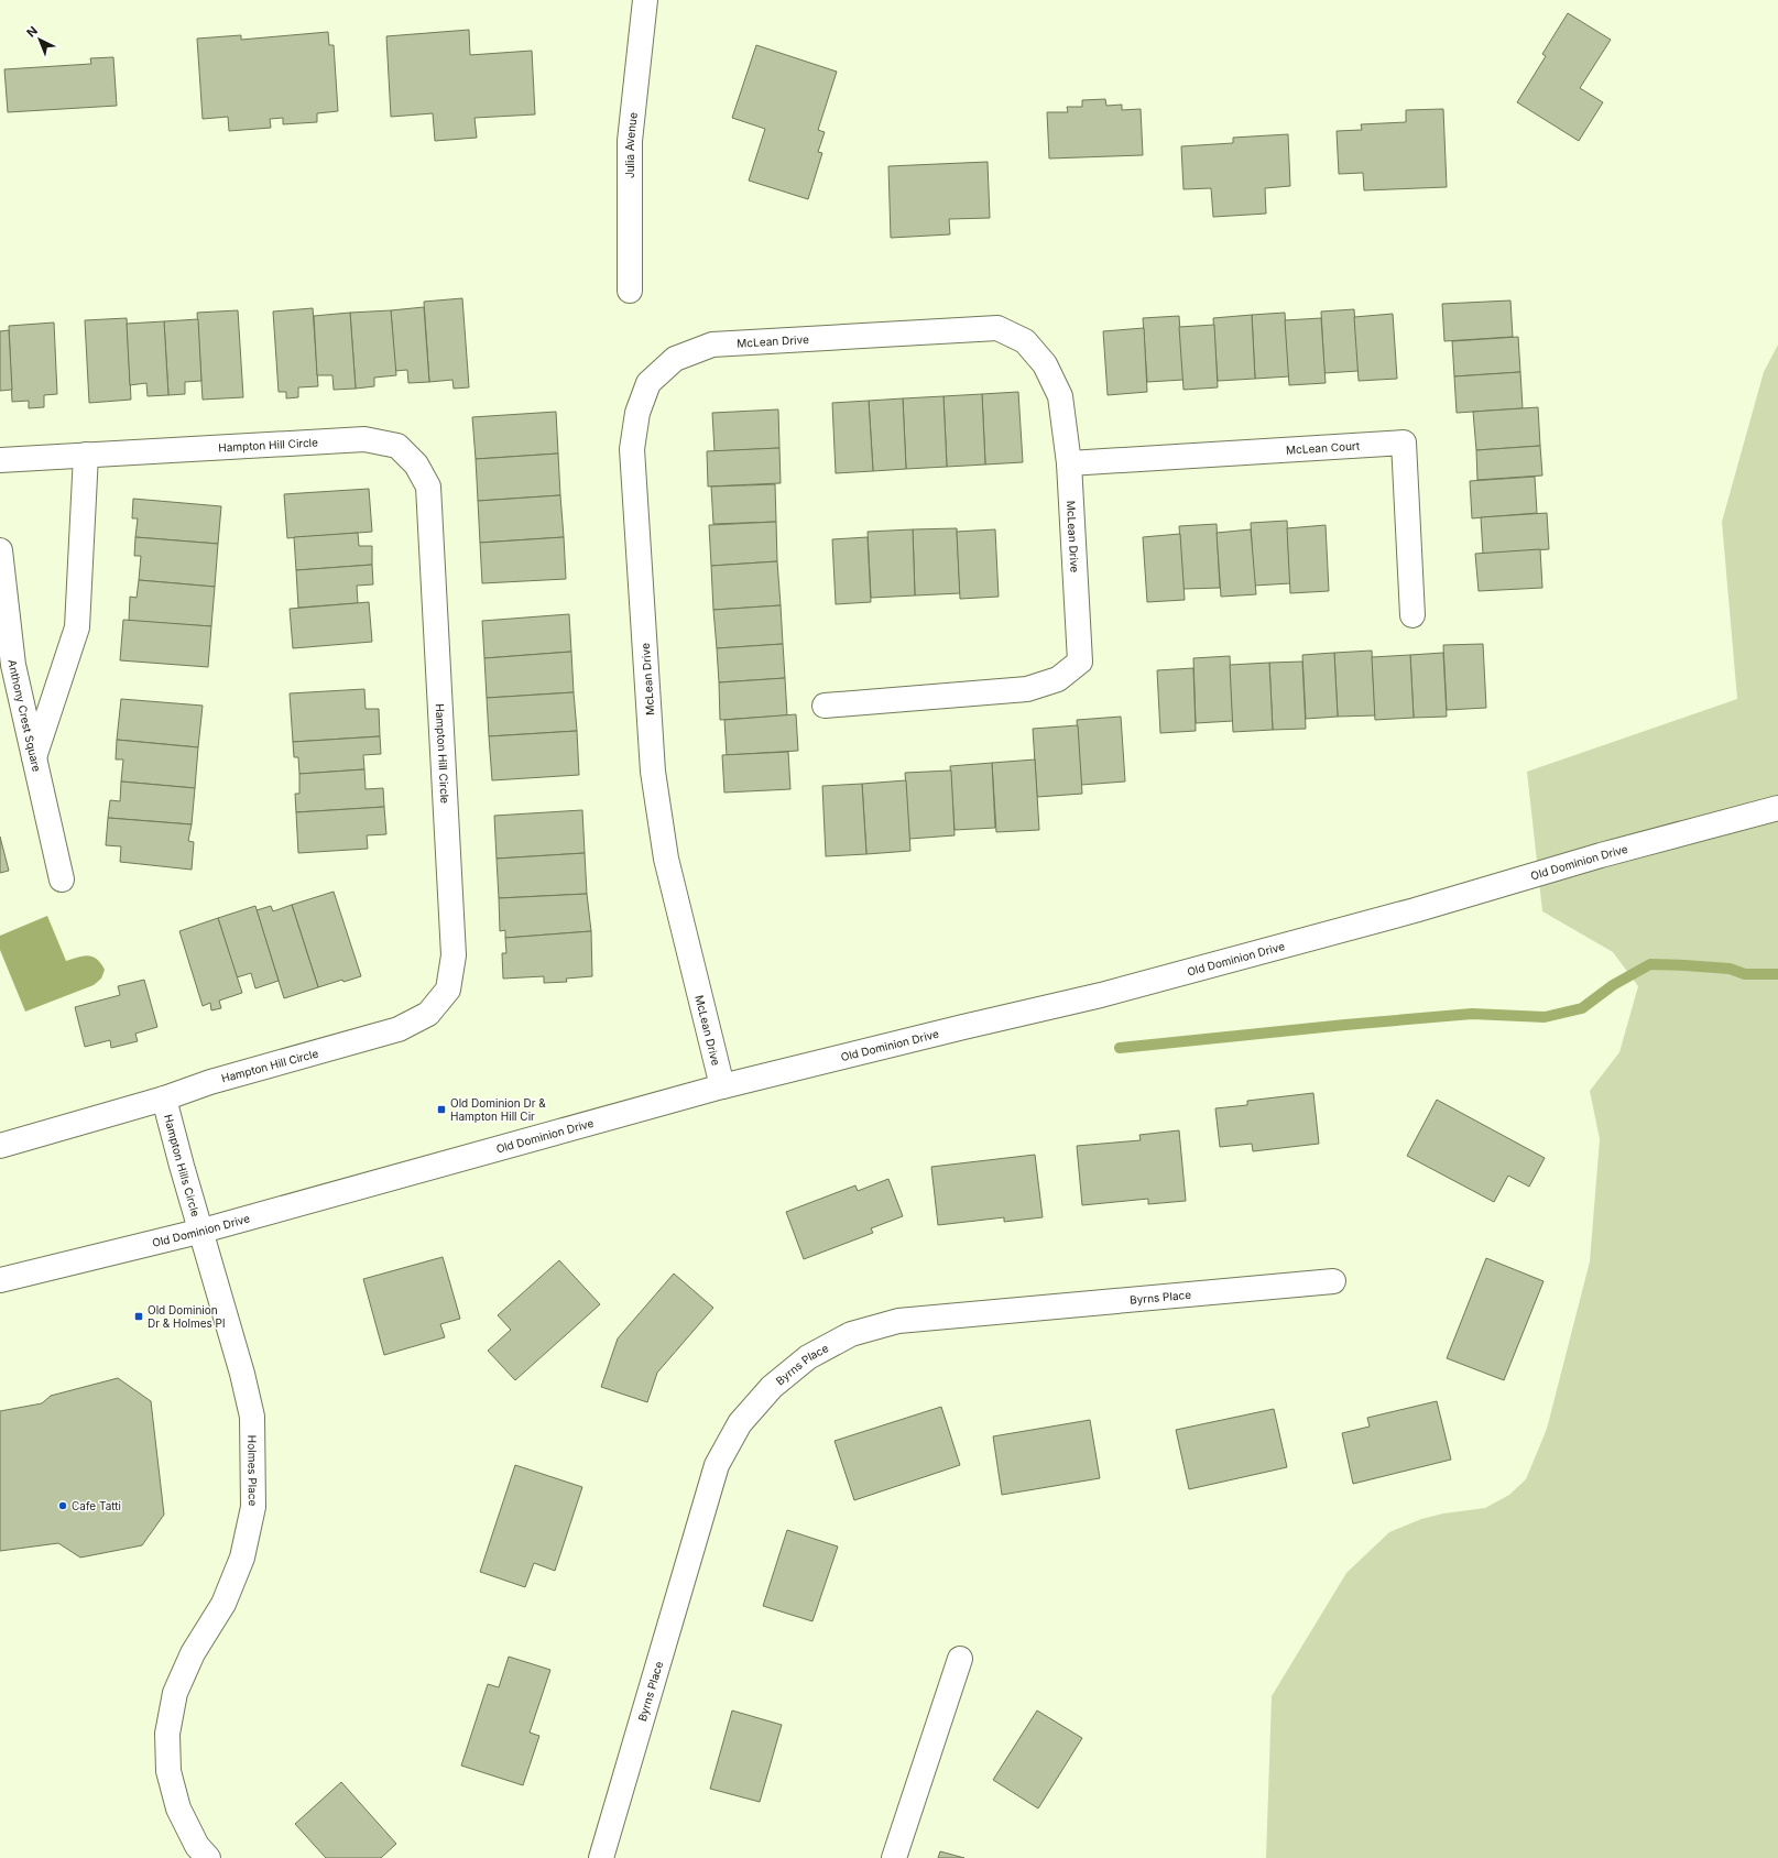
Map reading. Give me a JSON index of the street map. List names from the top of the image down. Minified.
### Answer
{"streets":{"street":["Julia Avenue","McLean Drive","Hampton Hill Circle","McLean Court","Anthony Crest Square","Old Dominion Drive","Hampton Hills Circle","Byrns Place","Holmes Place"]},"crossings":[["McLean Drive","McLean Court"],["McLean Drive","Old Dominion Drive"],["Hampton Hill Circle","Hampton Hills Circle"],["Old Dominion Drive","Hampton Hills Circle"],["Old Dominion Drive","Holmes Place"],["Hampton Hills Circle","Holmes Place"]],"places":{"transit":["Old Dominion Dr & Hampton Hill Cir","Old Dominion Dr & Holmes Pl"],"other":["Cafe Tatti"]},"north":"top left"}
